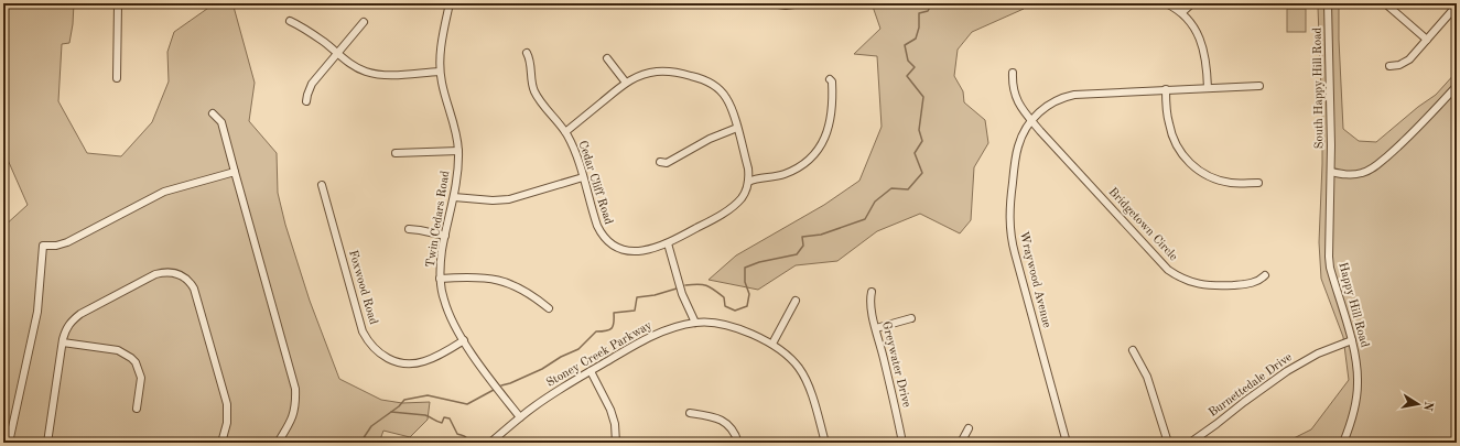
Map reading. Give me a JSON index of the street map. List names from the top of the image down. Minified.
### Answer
{"streets":{"street":["South Happy Hill Road","Cedar Cliff Road","Twin Cedars Road","Bridgetown Circle","Wraywood Avenue","Foxwood Road","Happy Hill Road","Stoney Creek Parkway","Greywater Drive","Burnettedale Drive"]},"crossings":[["South Happy Hill Road","Happy Hill Road"],["Twin Cedars Road","Foxwood Road"],["Twin Cedars Road","Stoney Creek Parkway"],["Bridgetown Circle","Wraywood Avenue"],["Happy Hill Road","Burnettedale Drive"]],"north":"right"}
